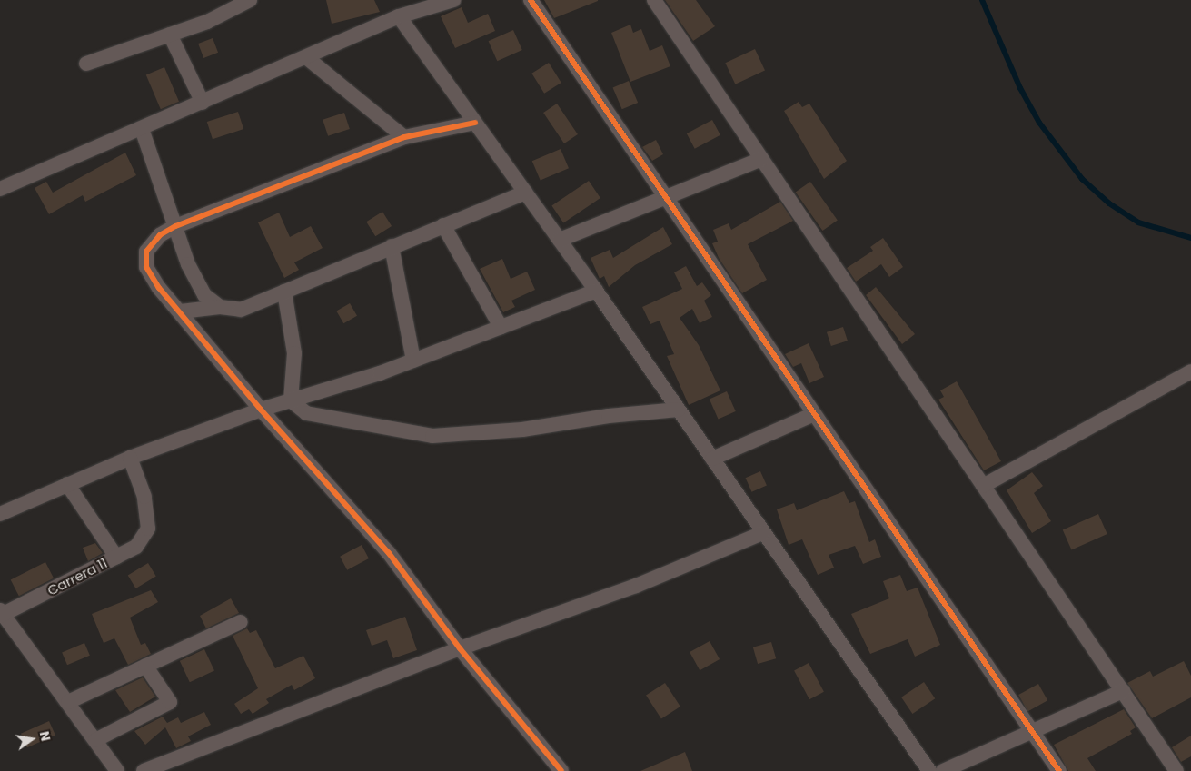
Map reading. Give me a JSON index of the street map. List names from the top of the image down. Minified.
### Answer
{"streets":{"street":["Carrera 11"]},"north":"right"}
